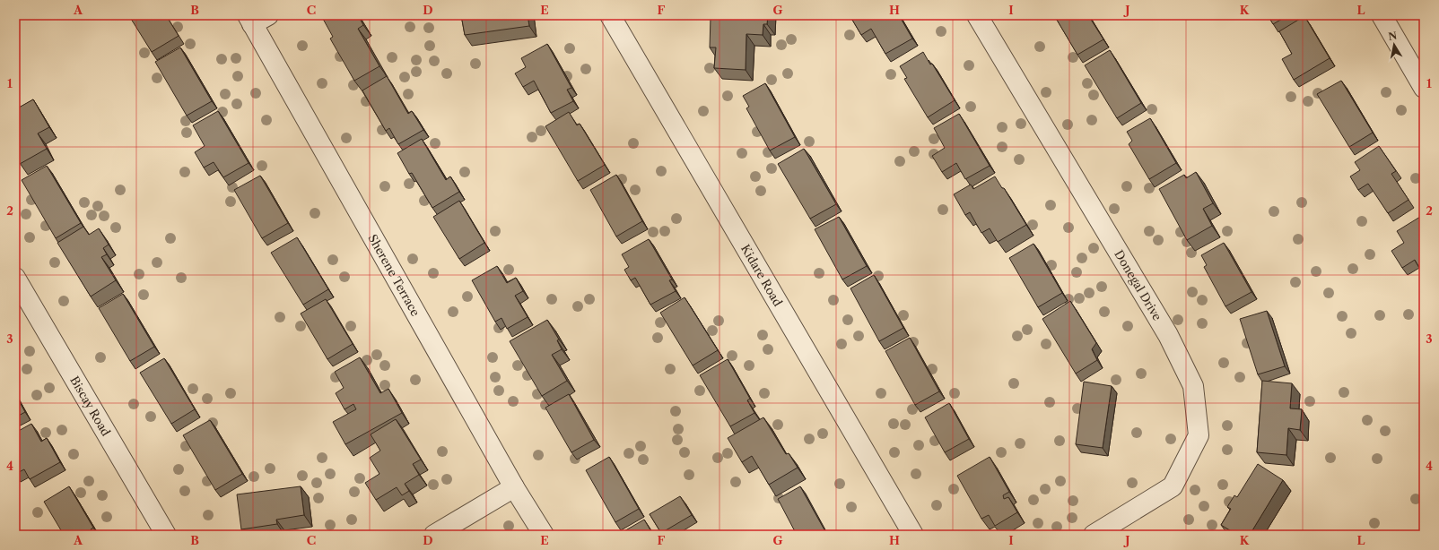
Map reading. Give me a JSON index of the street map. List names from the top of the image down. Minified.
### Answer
{"streets":{"street":["Sherene Terrace","Kidare Road","Donegal Drive","Biscay Road"]},"north":"top","grid":{"columns":["A","B","C","D","E","F","G","H","I","J","K","L"],"rows":["1","2","3","4"]}}
